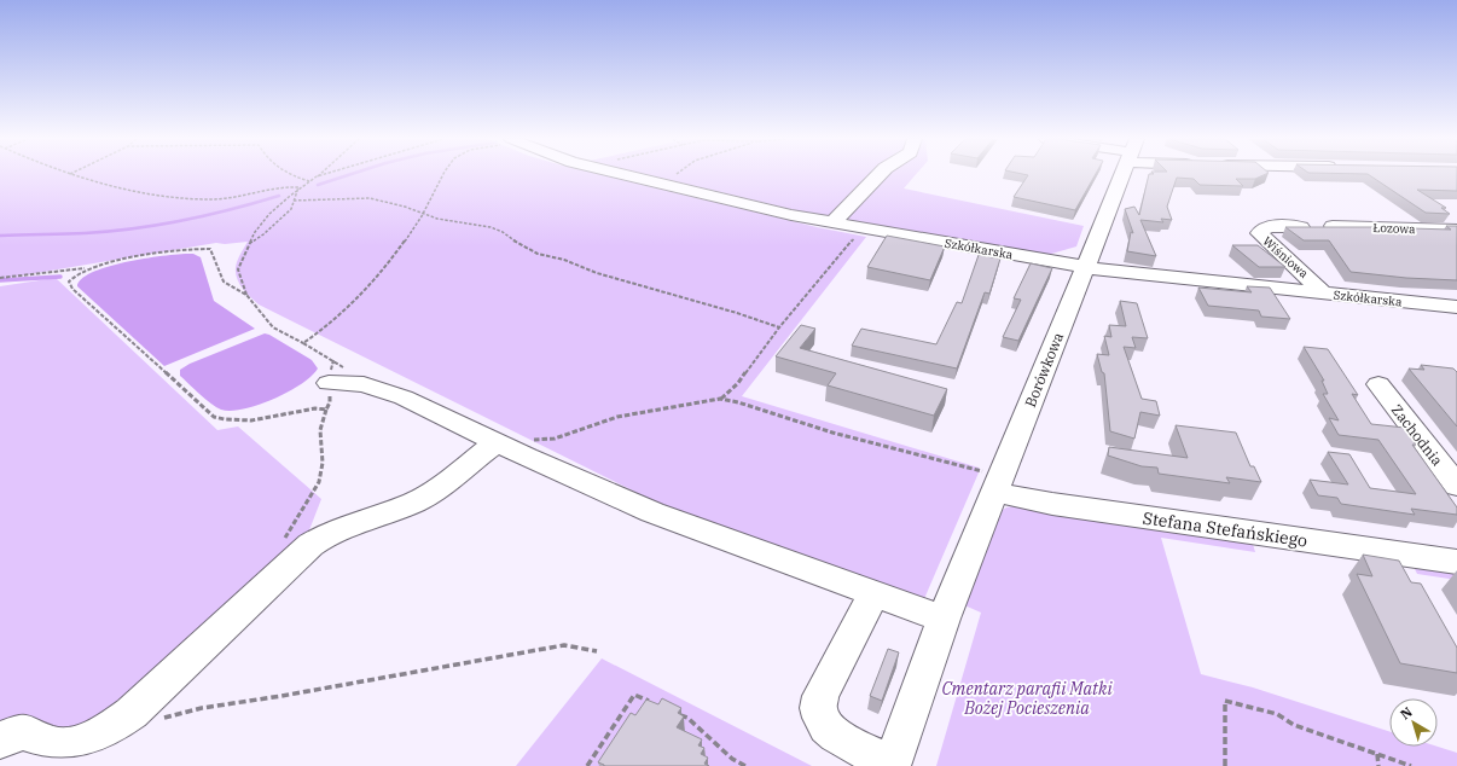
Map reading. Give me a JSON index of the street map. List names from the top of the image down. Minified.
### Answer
{"streets":{"street":["Łozowa","Szkółkarska","Wiśniowa","Borówkowa","Zachodnia","Stefana Stefańskiego"]},"crossings":[["Szkółkarska","Wiśniowa"],["Szkółkarska","Borówkowa"],["Borówkowa","Stefana Stefańskiego"]],"parks":["Cmentarz parafii Matki Bożej Pocieszenia"],"north":"top left"}
